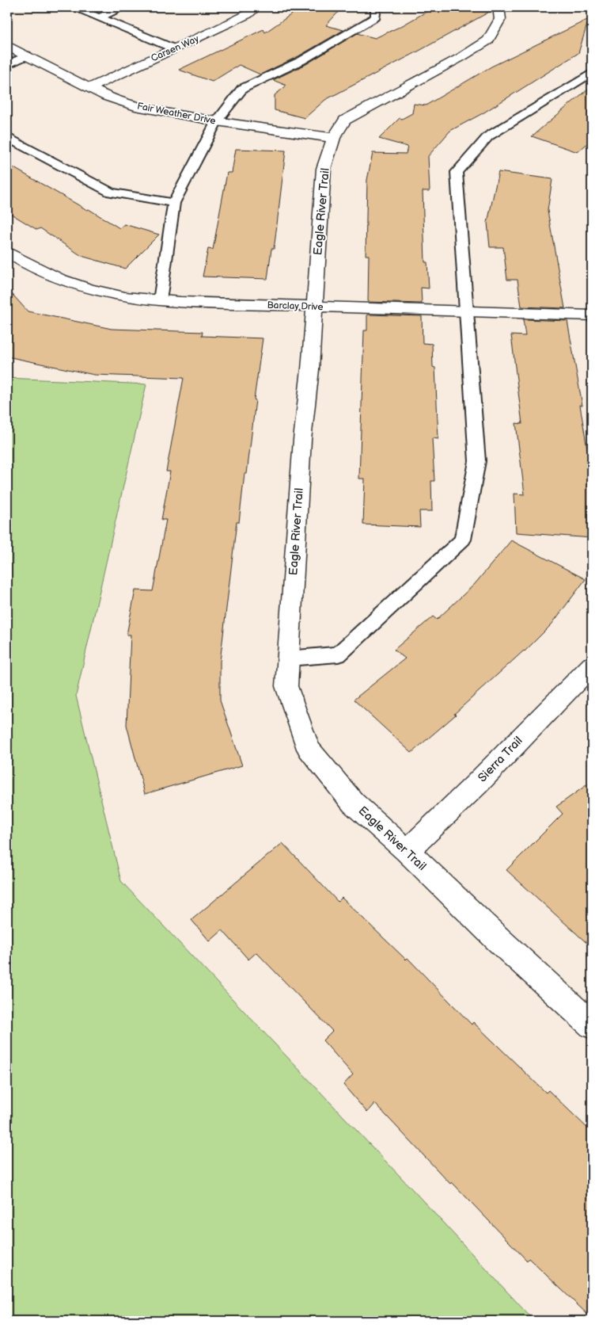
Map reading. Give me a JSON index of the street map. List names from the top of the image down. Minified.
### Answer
{"streets":{"street":["Carsen Way","Fair Weather Drive","Eagle River Trail","Barclay Drive","Sierra Trail"]},"crossings":[["Carsen Way","Fair Weather Drive"],["Fair Weather Drive","Eagle River Trail"],["Eagle River Trail","Barclay Drive"],["Eagle River Trail","Sierra Trail"]]}
